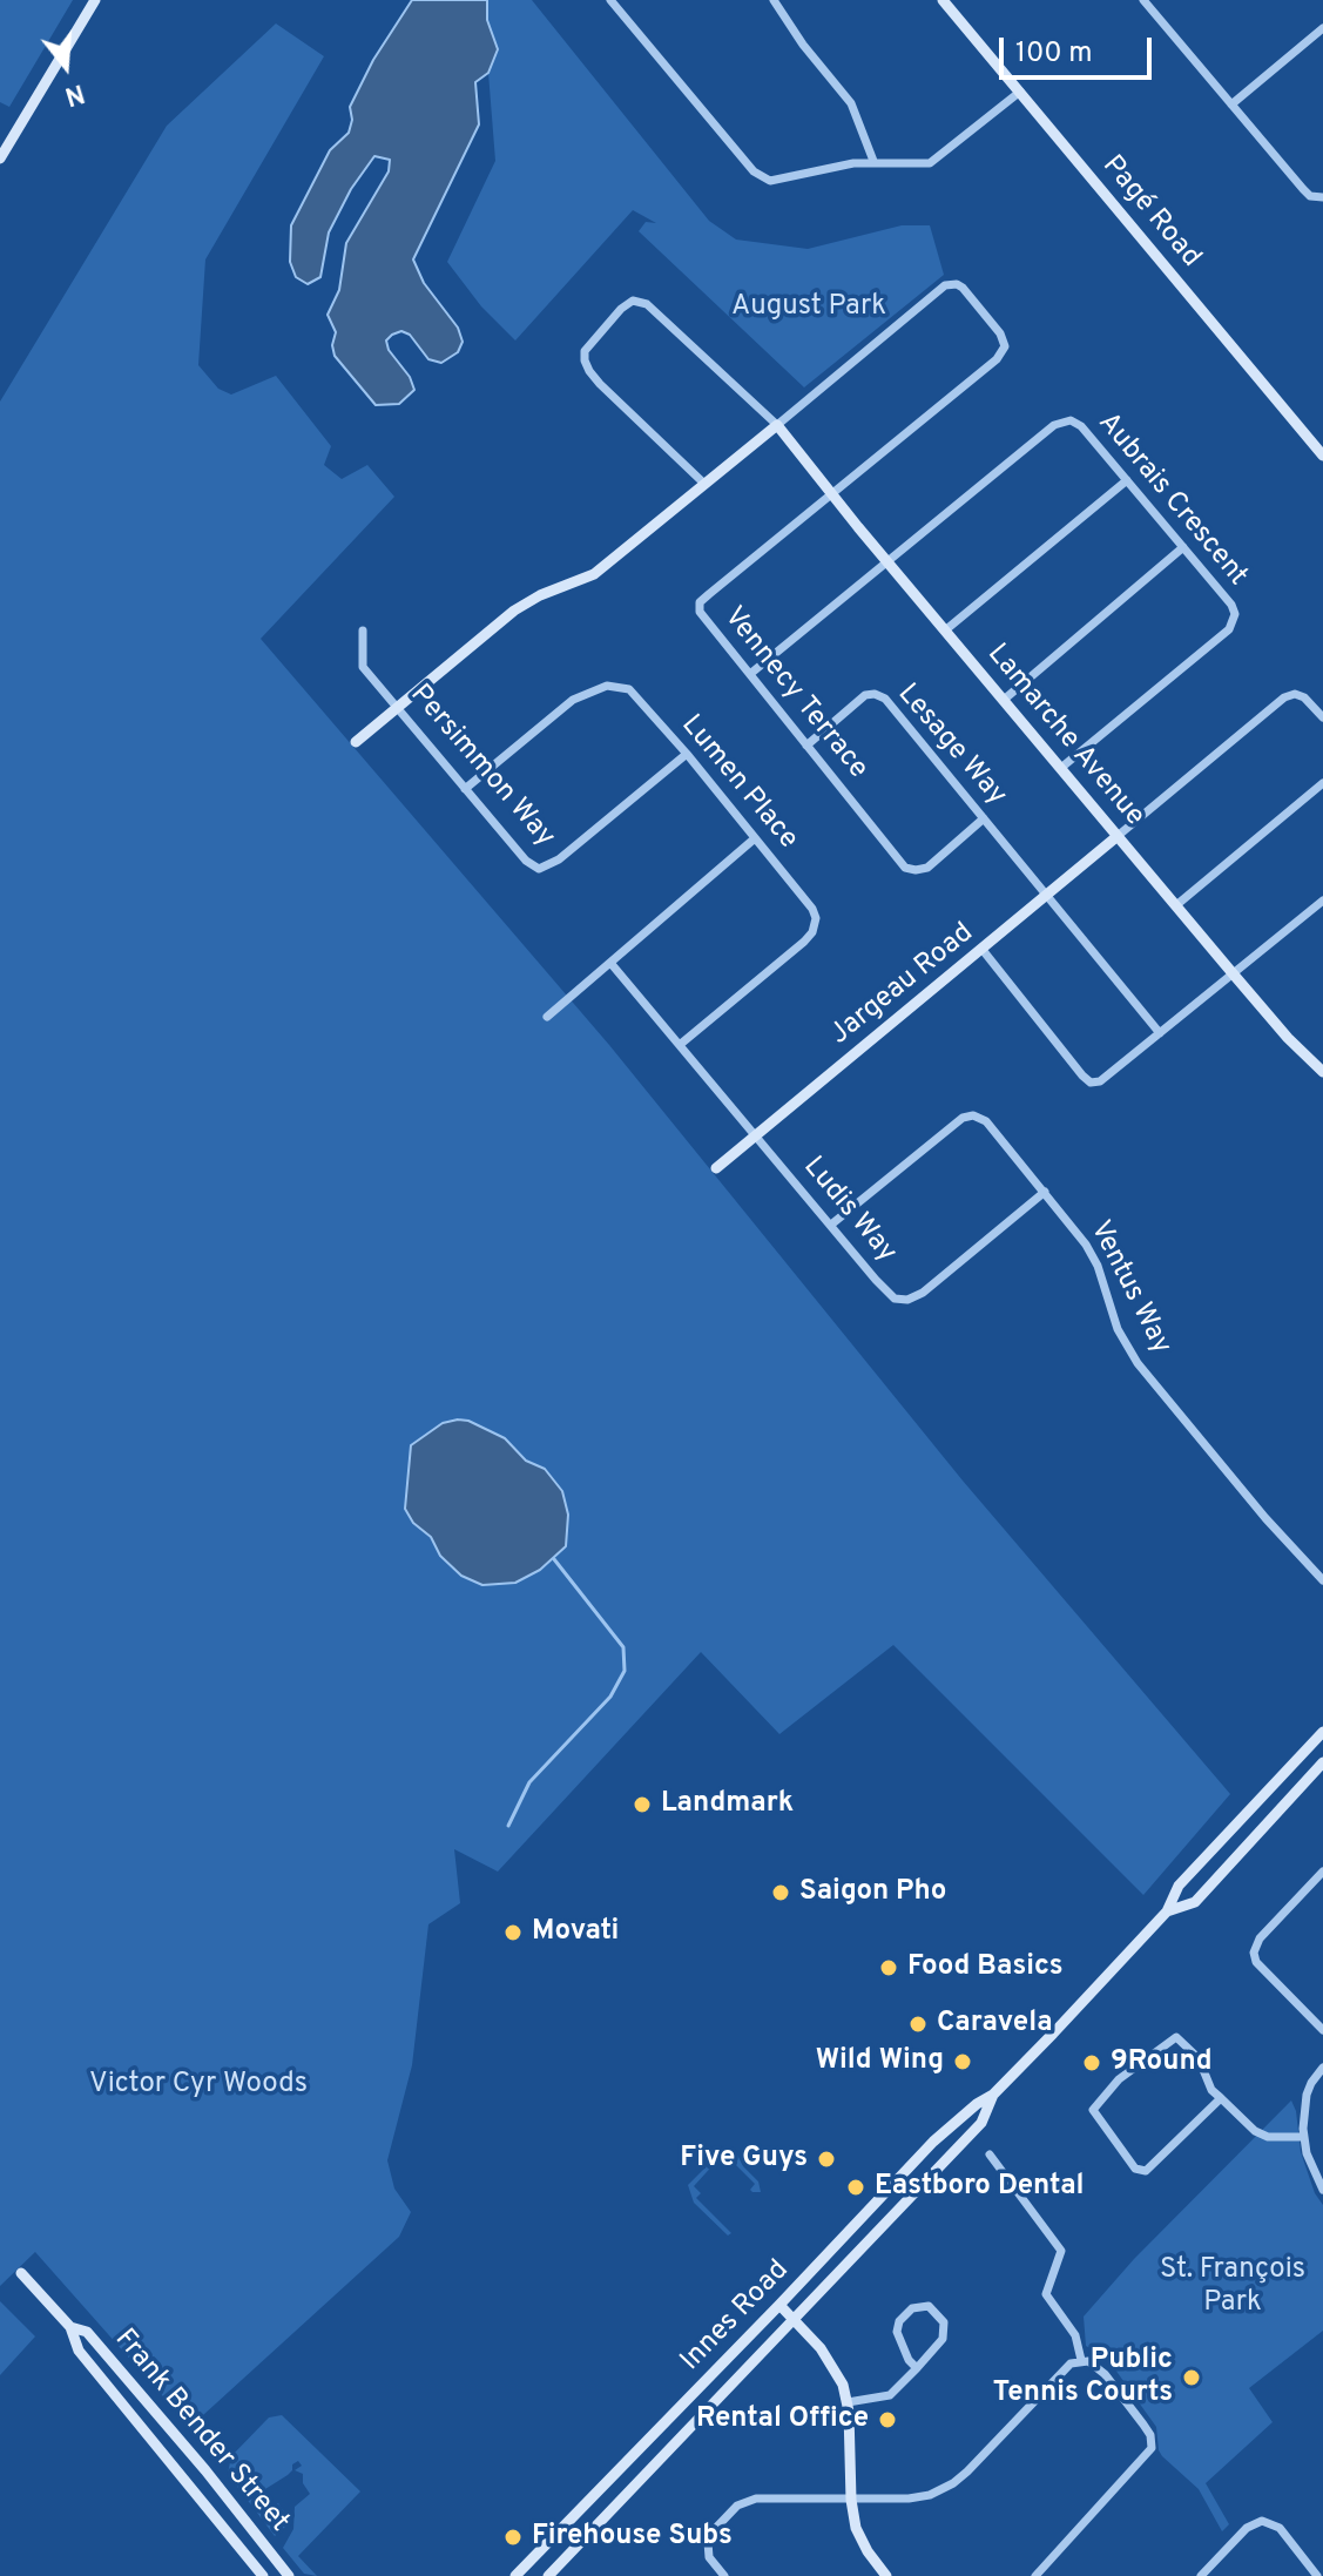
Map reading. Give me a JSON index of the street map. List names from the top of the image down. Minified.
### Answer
{"streets":{"street":["Pagé Road","Aubrais Crescent","Vennecy Terrace","Lamarche Avenue","Lesage Way","Persimmon Way","Lumen Place","Jargeau Road","Ludis Way","Ventus Way","Innes Road","Frank Bender Street"]},"crossings":[["Aubrais Crescent","Lamarche Avenue"],["Vennecy Terrace","Lamarche Avenue"],["Vennecy Terrace","Lesage Way"],["Lamarche Avenue","Jargeau Road"],["Lesage Way","Jargeau Road"],["Persimmon Way","Lumen Place"],["Lumen Place","Ludis Way"],["Jargeau Road","Ludis Way"],["Ludis Way","Ventus Way"]],"parks":["August Park","Victor Cyr Woods","St. François Park"],"places":["Landmark","Saigon Pho","Movati","Food Basics","Caravela","Wild Wing","9Round","Five Guys","Eastboro Dental","Public Tennis Courts","Rental Office","Firehouse Subs"],"scale_bar":"100 m","north":"bottom"}
